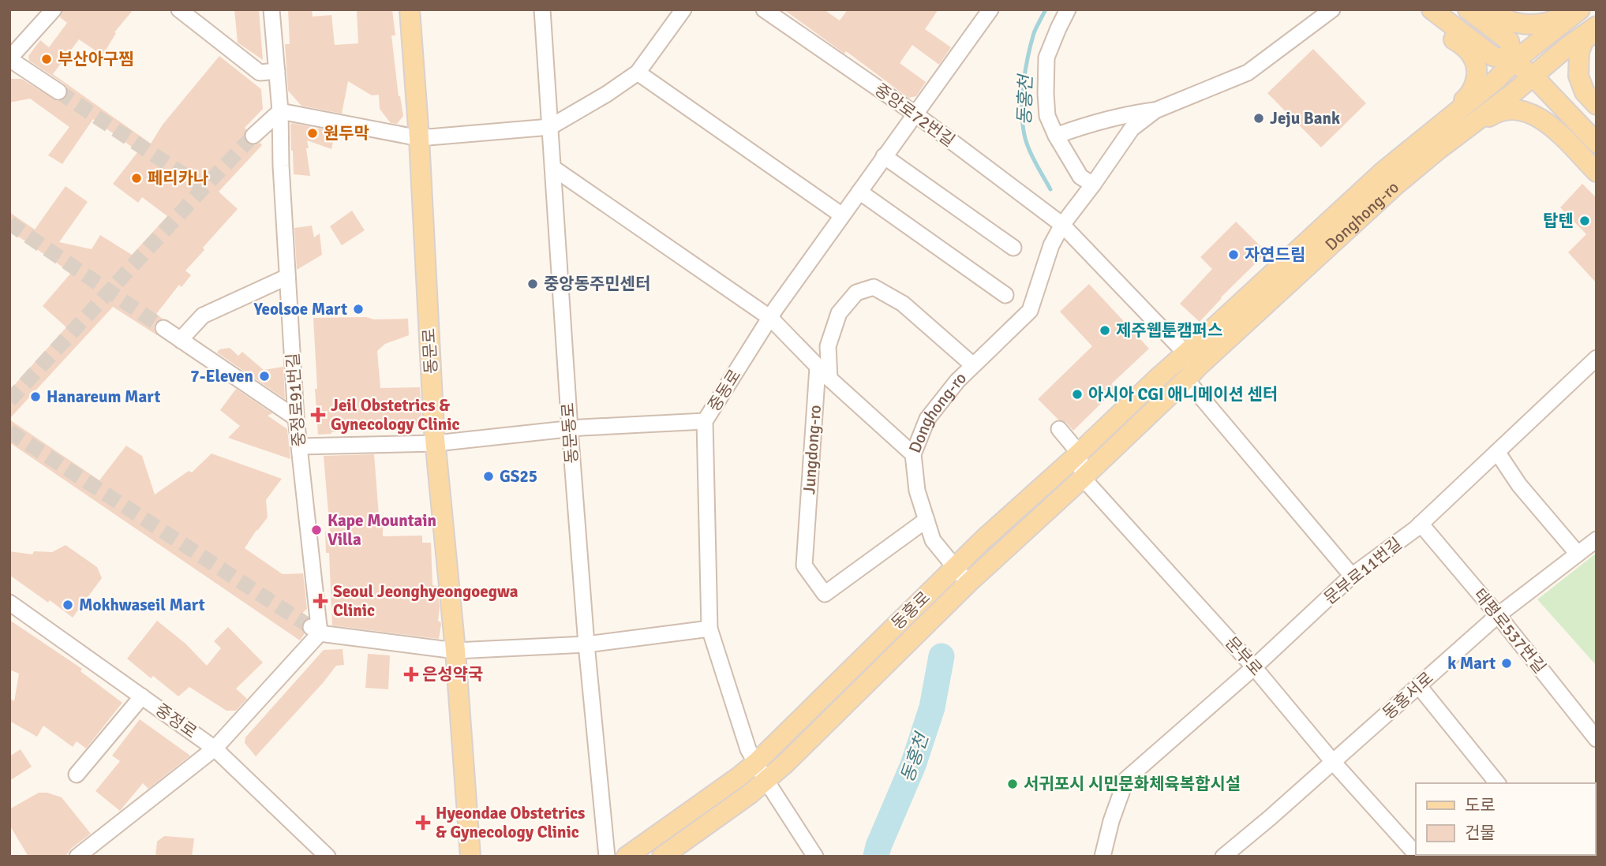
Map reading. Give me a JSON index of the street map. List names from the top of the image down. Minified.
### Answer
{"streets":{"main road":["Donghong-ro","동문로","동홍로"],"street":["중앙로72번길","중동로","중정로91번길","동문동로","Jungdong-ro","문부로11번길","태평로537번길","문부로","동홍서로","중정로"]},"crossings":[["중앙로72번길","Donghong-ro"],["중앙로72번길","중동로"],["중앙로72번길","동홍로"],["Donghong-ro","Jungdong-ro"],["Donghong-ro","동홍로"],["중동로","동홍로"],["문부로11번길","태평로537번길"],["문부로11번길","문부로"],["동홍로","문부로"],["태평로537번길","동홍서로"],["문부로","동홍서로"]],"water":["동홍천"],"places":{"other":["부산아구찜","Jeju Bank","원두막","페리카나","탑텐","자연드림","중앙동주민센터","Yeolsoe Mart","제주웹툰캠퍼스","7-Eleven","아시아 CGI 애니메이션 센터","Hanareum Mart","GS25","Kape Mountain Villa","Mokhwaseil Mart","k Mart","서귀포시 시민문화체육복합시설"],"health":["Jeil Obstetrics & Gynecology Clinic","Seoul Jeonghyeongoegwa Clinic","은성약국","Hyeondae Obstetrics & Gynecology Clinic"]},"legend":["도로","건물"]}
